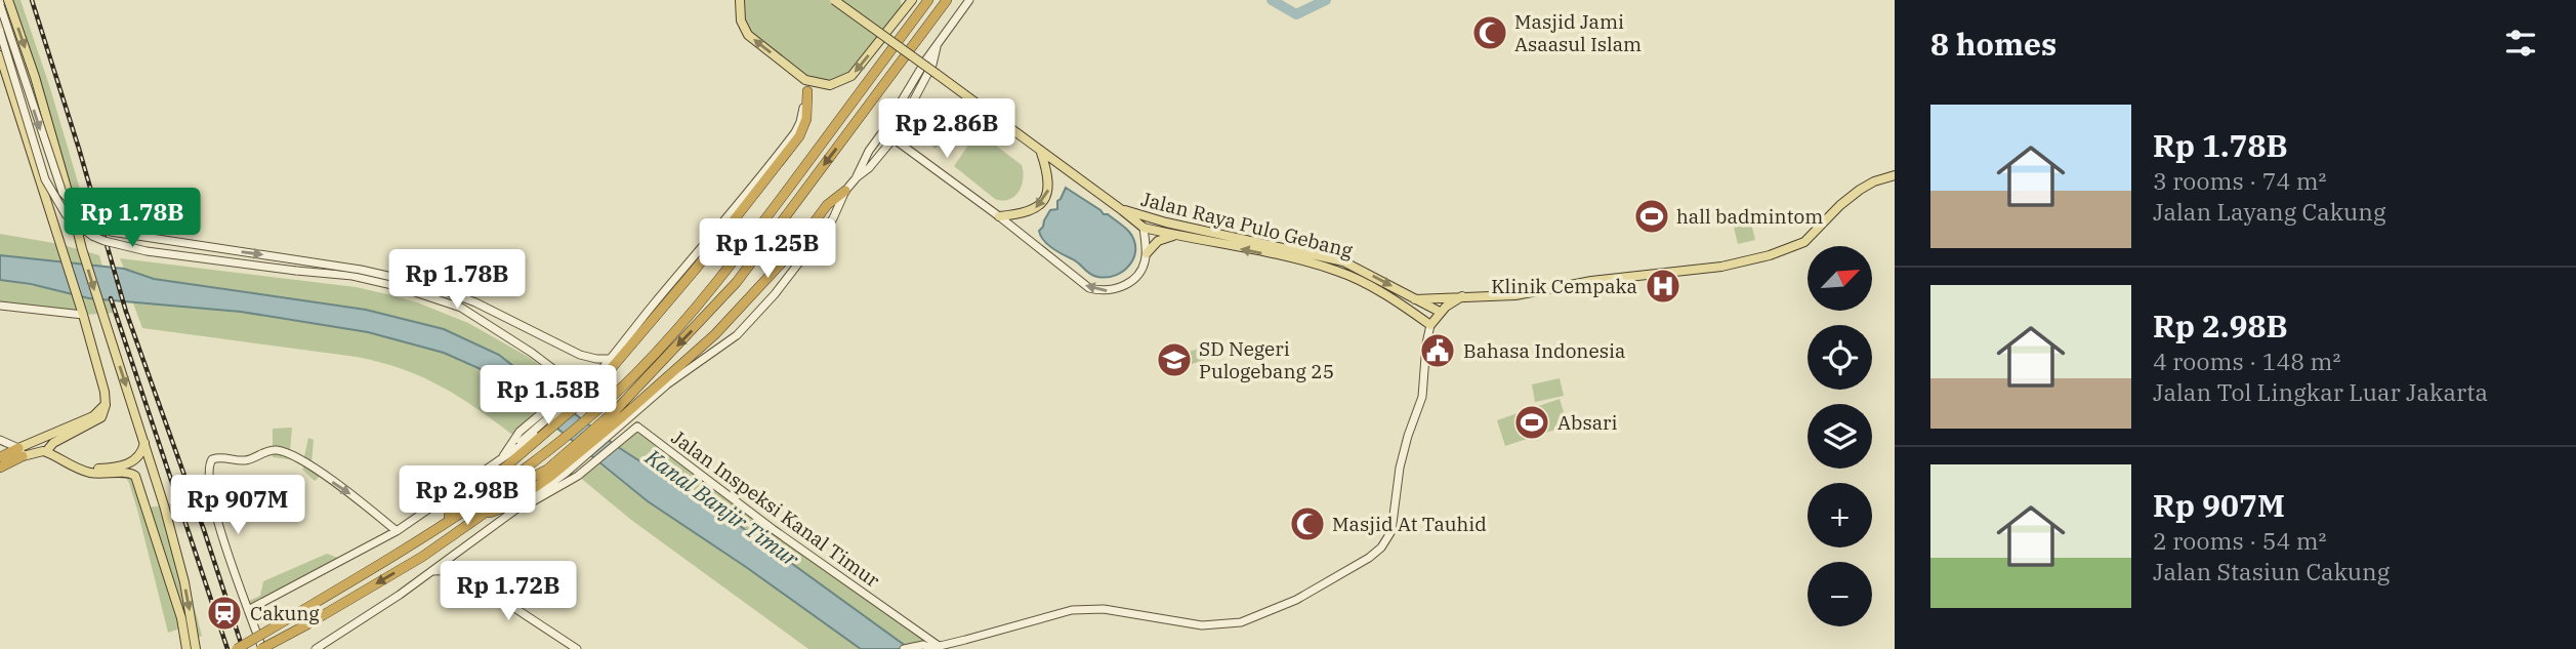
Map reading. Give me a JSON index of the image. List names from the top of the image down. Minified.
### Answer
{"streets":{"main road":["Jalan Raya Pulo Gebang"],"street":["Jalan Inspeksi Kanal Timur"]},"water":["Kanal Banjir Timur"],"places":{"mosque":["Masjid Jami Asaasul Islam","Masjid At Tauhid"],"sports":["hall badmintom","Absari"],"hospital":["Klinik Cempaka"],"public building":["Bahasa Indonesia"],"school or university":["SD Negeri Pulogebang 25"],"station":["Cakung"]},"north":"top right","page":{"heading":"8 homes","list":[{"name":"Rp 1.78B","note":"3 rooms · 74 m² · Jalan Layang Cakung"},{"name":"Rp 2.98B","note":"4 rooms · 148 m² · Jalan Tol Lingkar Luar Jakarta"},{"name":"Rp 907M","note":"2 rooms · 54 m² · Jalan Stasiun Cakung"}],"price":["Rp 2.86B","Rp 1.78B","Rp 1.25B","Rp 1.78B","Rp 1.58B","Rp 2.98B","Rp 907M","Rp 1.72B"],"map_buttons":["+","−"]}}
